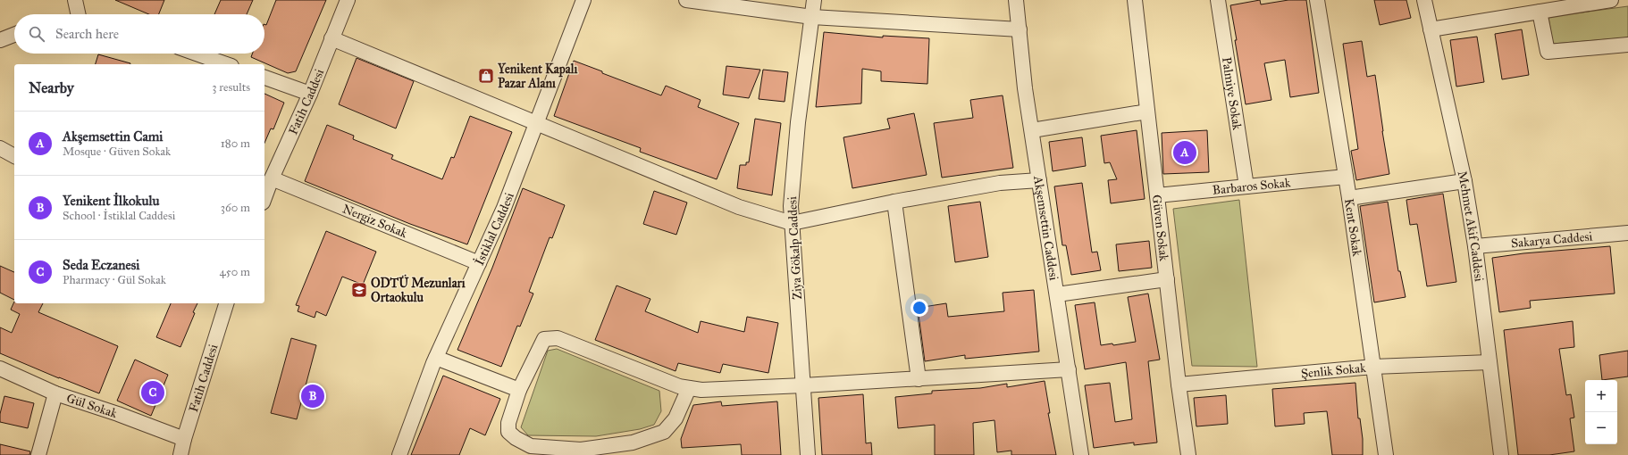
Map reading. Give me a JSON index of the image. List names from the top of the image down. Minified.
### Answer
{"streets":{"street":["Palmiye Sokak","Fatih Caddesi","Barbaros Sokak","Nergiz Sokak","Mehmet Akif Caddesi","Akşemsettin Caddesi","Güven Sokak","Kent Sokak","İstiklal Caddesi","Sakarya Caddesi","Ziya Gökalp Caddesi","Şenlik Sokak","Gül Sokak"]},"crossings":[["Palmiye Sokak","Barbaros Sokak"],["Fatih Caddesi","Nergiz Sokak"],["Fatih Caddesi","Gül Sokak"],["Barbaros Sokak","Güven Sokak"],["Barbaros Sokak","Kent Sokak"],["Nergiz Sokak","İstiklal Caddesi"],["Mehmet Akif Caddesi","Sakarya Caddesi"],["Mehmet Akif Caddesi","Şenlik Sokak"],["Güven Sokak","Şenlik Sokak"],["Kent Sokak","Şenlik Sokak"]],"places":{"shop":["Yenikent Kapalı Pazar Alanı"],"school or university":["ODTÜ Mezunları Ortaokulu"]},"page":{"search":"Search here","heading":["Nearby","3 results"],"list":[{"mark":"A","name":"Akşemsettin Cami","note":"Mosque · Güven Sokak","value":"180 m"},{"mark":"B","name":"Yenikent İlkokulu","note":"School · İstiklal Caddesi","value":"360 m"},{"mark":"C","name":"Seda Eczanesi","note":"Pharmacy · Gül Sokak","value":"450 m"}],"pins":["A","C","B"],"map_buttons":["+","−"]}}
